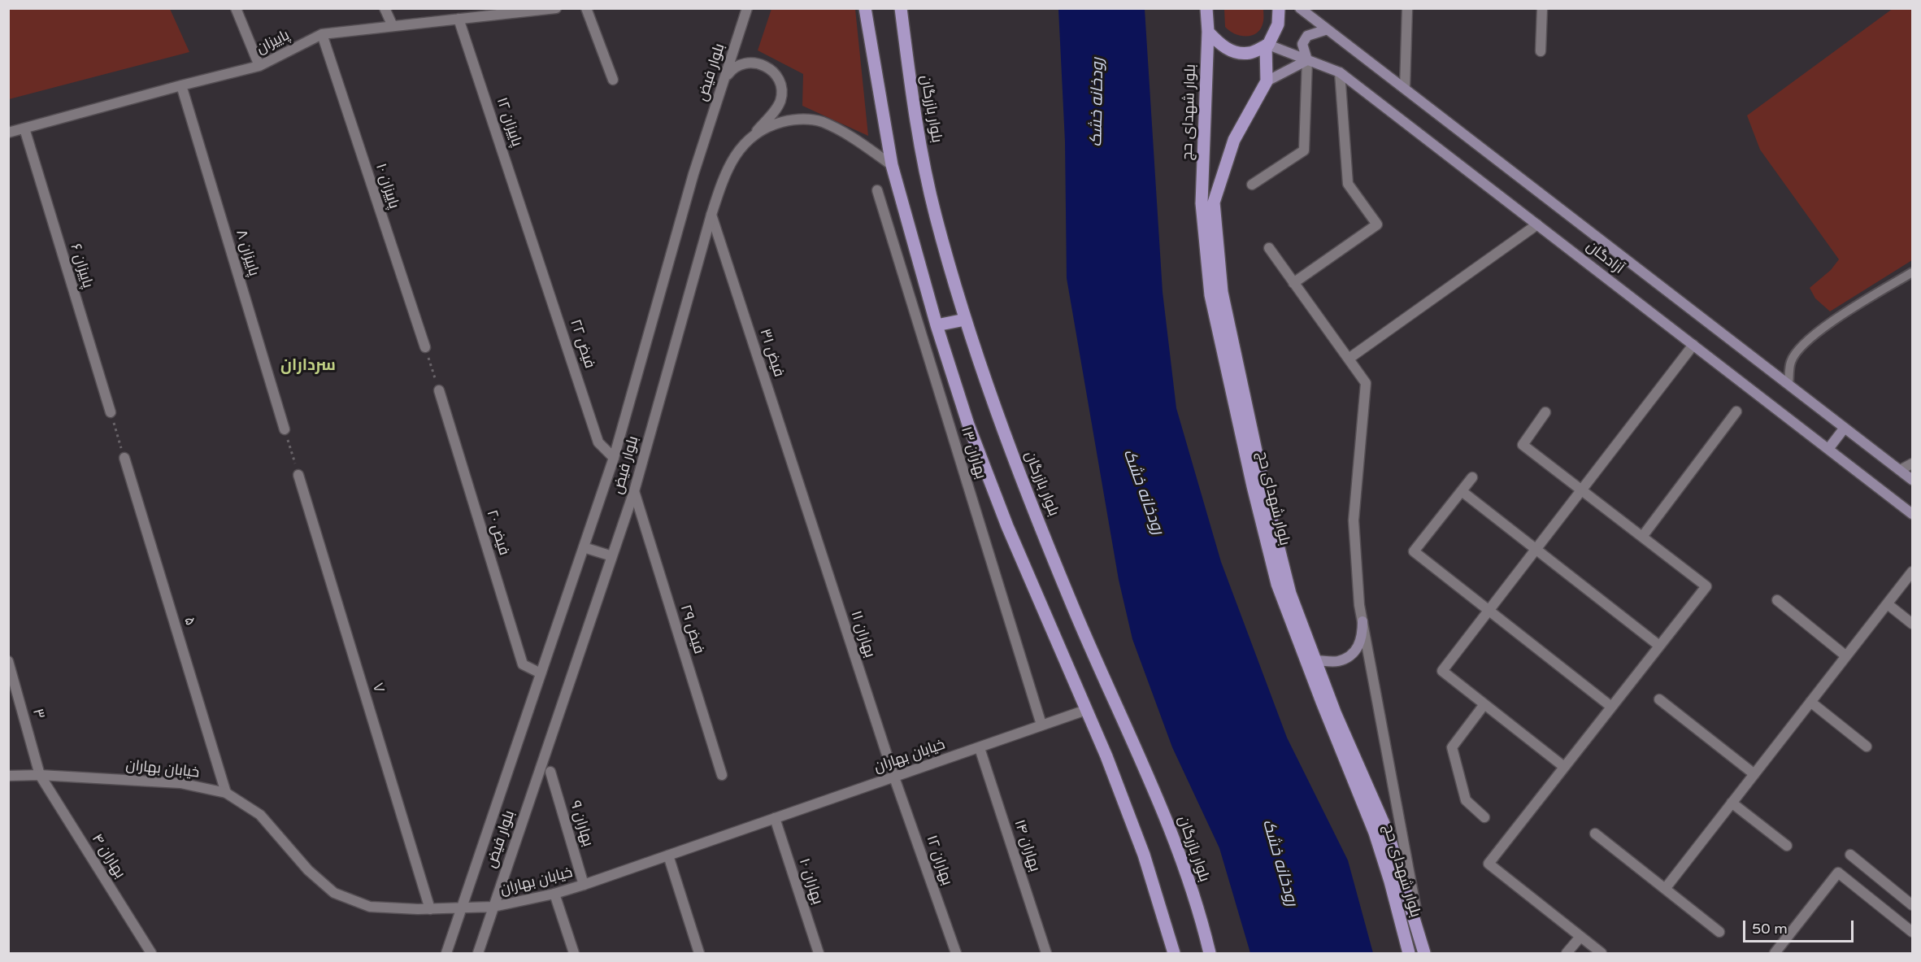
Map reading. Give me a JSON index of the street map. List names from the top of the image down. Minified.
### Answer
{"streets":{"main road":["بلوار بازرگان","بلوار شهدای حج","آزادگان"],"street":["پاییزان","بلوار فیض","پاییزان ۱۲","پاییزان ۱۰","پاییزان ۸","پاییزان ۶","فیض ۲۲","فیض ۳۱","بهاران ۱۳","فیض ۲۰","۵","فیض ۲۹","بهاران ۱۱","۷","۳","خیابان بهاران","بهاران ۹","بهاران ۱۴","۴ بهاران","بهاران ۱۲","بهاران ۱۰"]},"crossings":[["پاییزان","پاییزان ۱۲"],["پاییزان","پاییزان ۱۰"],["پاییزان","پاییزان ۸"],["پاییزان","پاییزان ۶"],["بلوار فیض","فیض ۲۲"],["بلوار فیض","فیض ۳۱"],["بلوار فیض","فیض ۲۰"],["بلوار فیض","فیض ۲۹"],["بلوار فیض","خیابان بهاران"],["پاییزان ۱۲","فیض ۲۲"],["فیض ۳۱","بهاران ۱۱"],["بهاران ۱۳","خیابان بهاران"],["۵","خیابان بهاران"],["بهاران ۱۱","خیابان بهاران"],["بهاران ۱۱","بهاران ۱۲"],["۷","خیابان بهاران"],["۳","خیابان بهاران"],["۳","۴ بهاران"],["خیابان بهاران","بهاران ۹"],["خیابان بهاران","بهاران ۱۴"],["خیابان بهاران","۴ بهاران"],["خیابان بهاران","بهاران ۱۲"],["خیابان بهاران","بهاران ۱۰"]],"districts":["سرداران"],"water":["رودخانه خشک"],"scale_bar":"50 m"}
